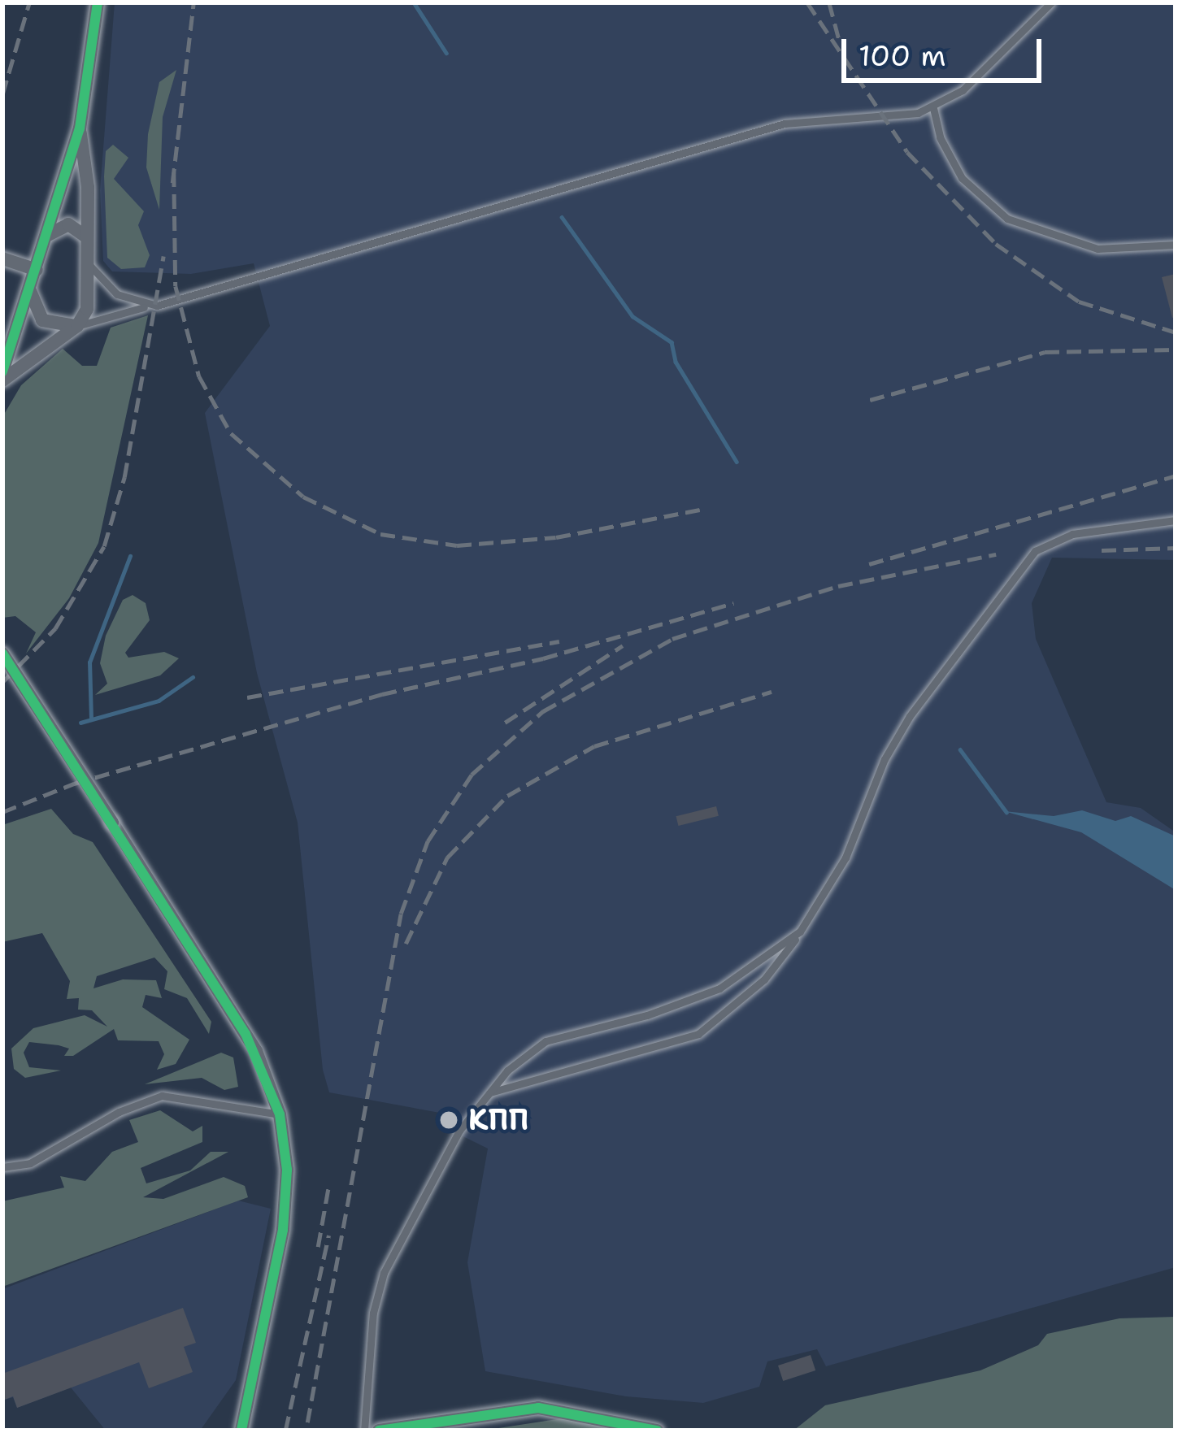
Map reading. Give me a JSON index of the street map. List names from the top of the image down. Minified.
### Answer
{"places":["КПП"],"scale_bar":"100 m"}
